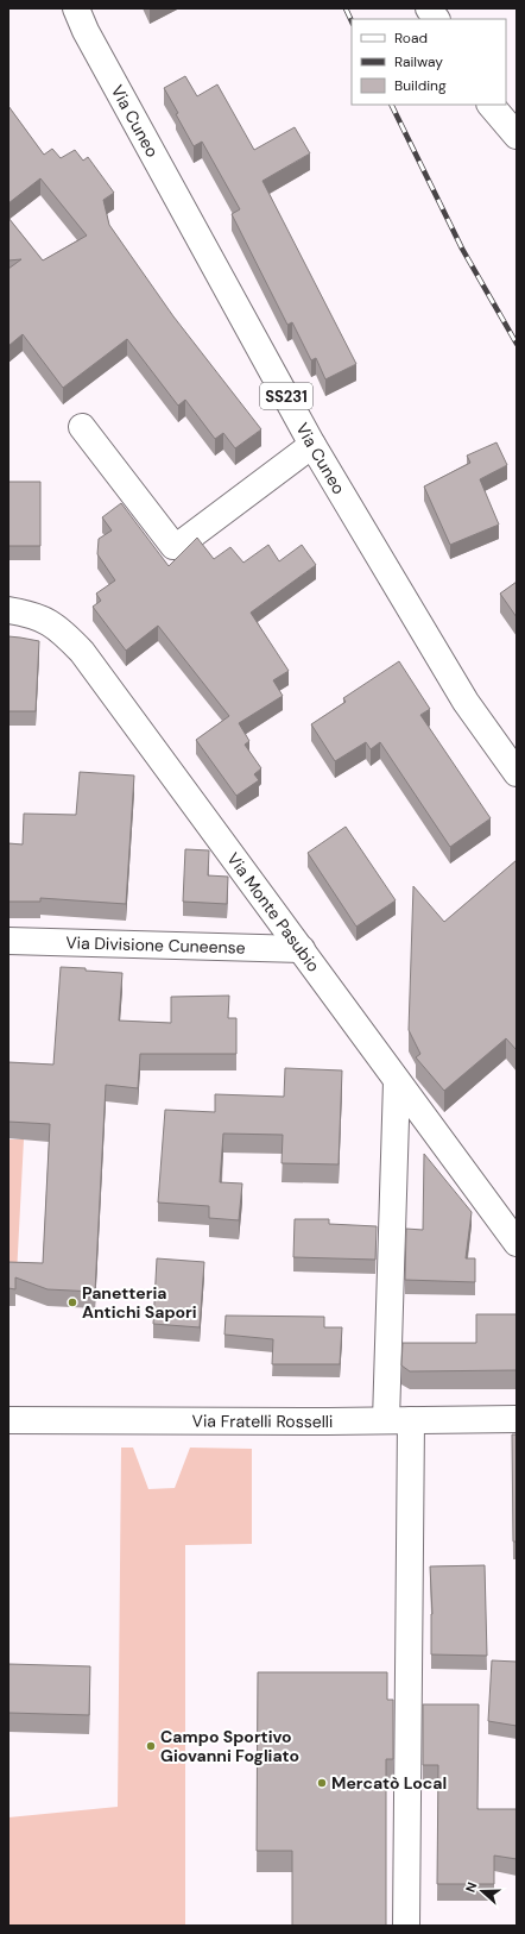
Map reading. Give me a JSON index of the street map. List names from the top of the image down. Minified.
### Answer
{"streets":{"street":["Via Cuneo","SS231","Via Monte Pasubio","Via Divisione Cuneense","Via Fratelli Rosselli"]},"crossings":[["Via Monte Pasubio","Via Divisione Cuneense"]],"places":["Panetteria Antichi Sapori","Campo Sportivo Giovanni Fogliato","Mercatò Local"],"legend":["Road","Railway","Building"],"north":"left"}
